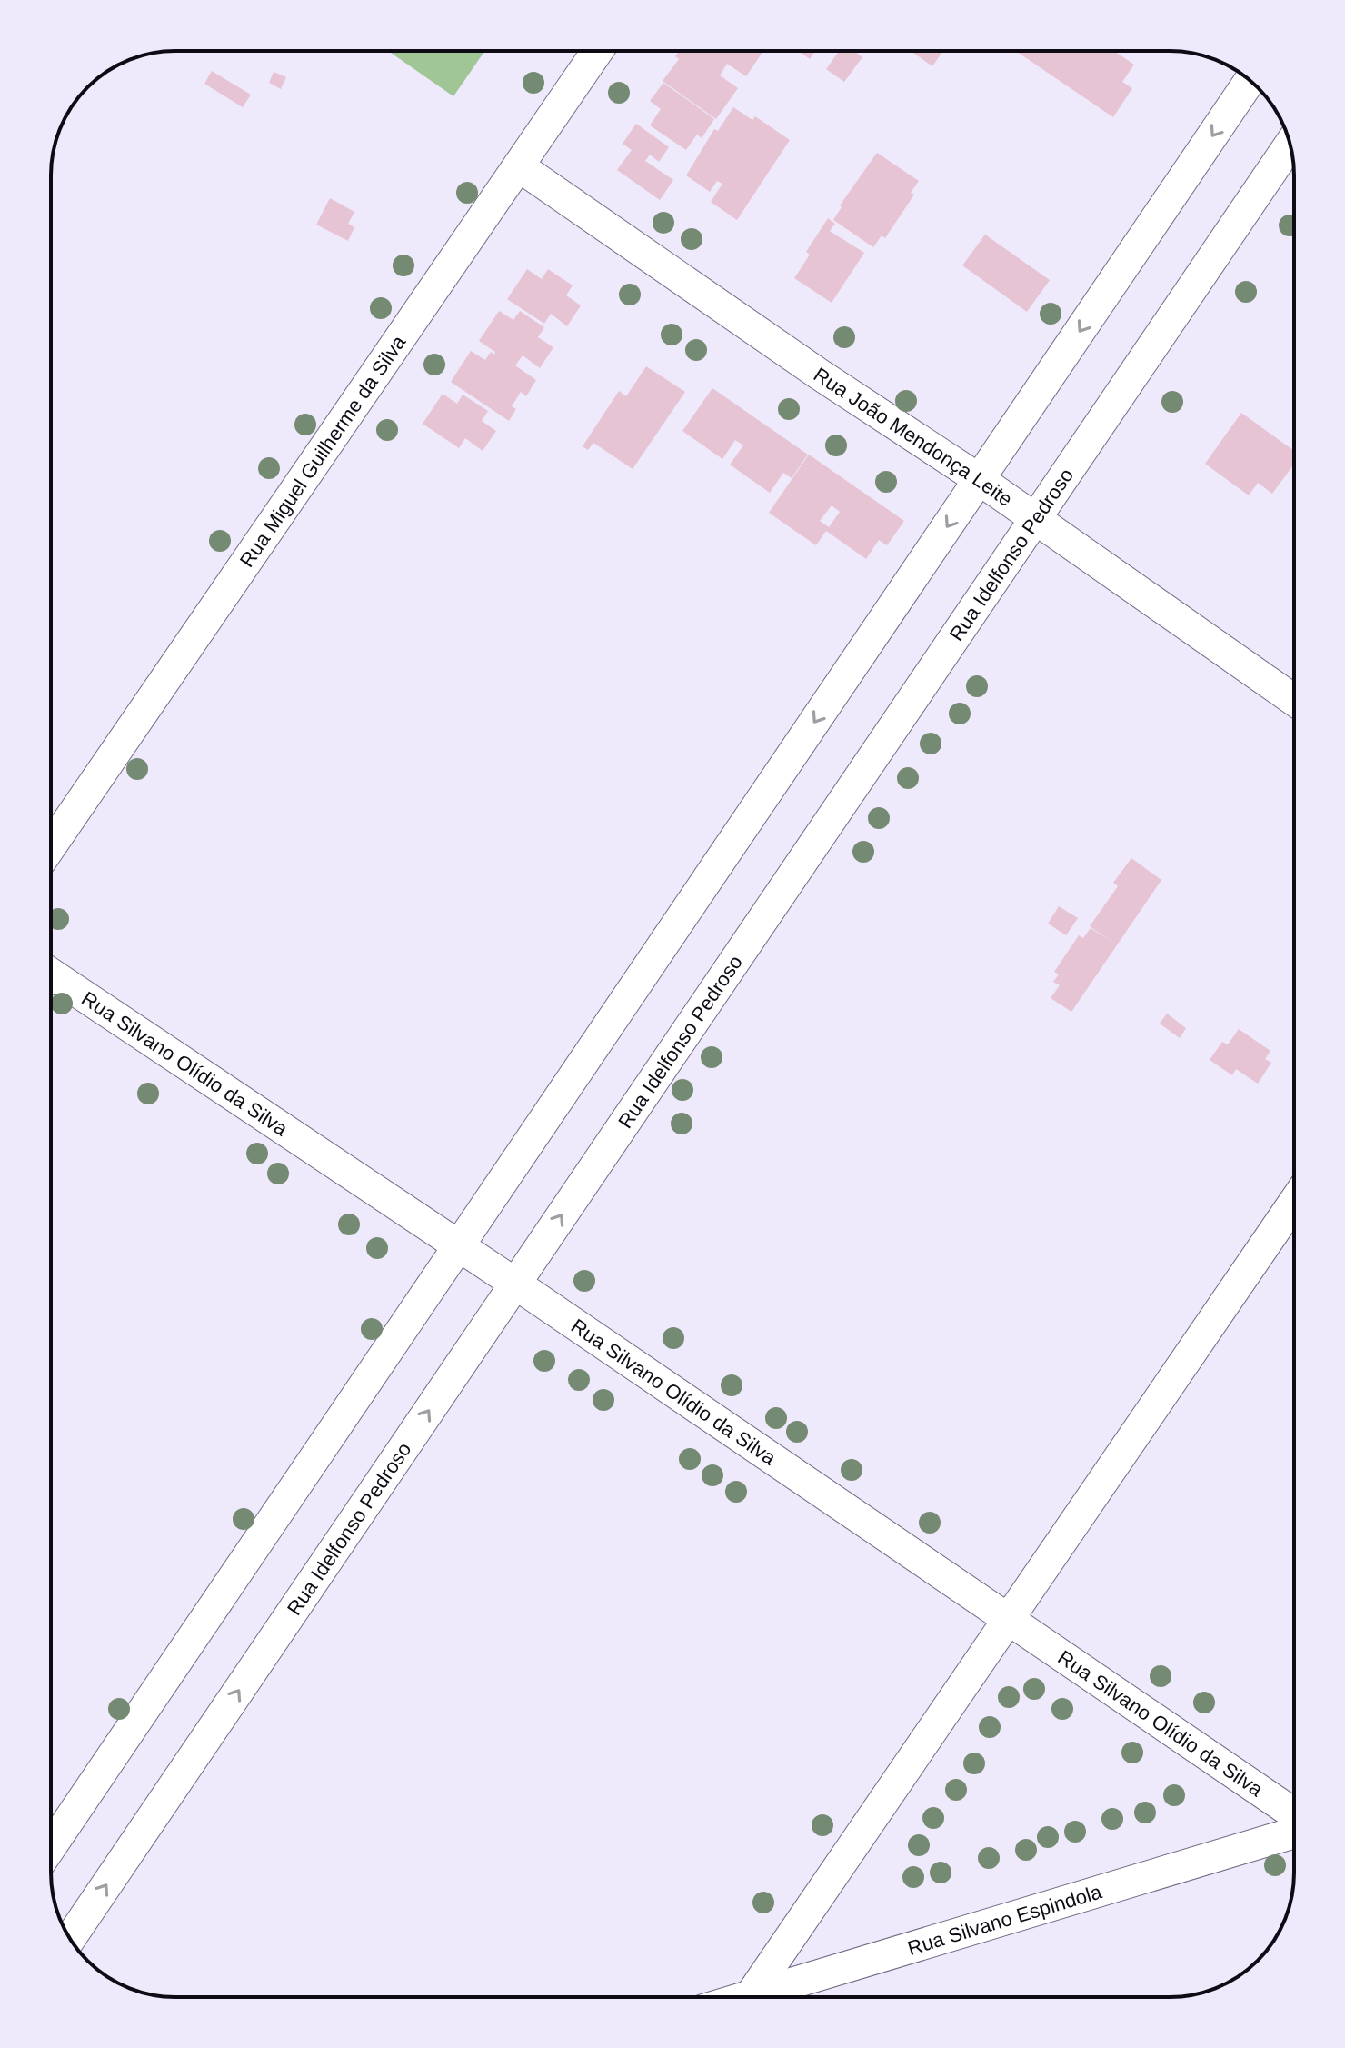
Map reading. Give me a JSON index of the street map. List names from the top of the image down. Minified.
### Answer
{"streets":{"street":["Rua João Mendonça Leite","Rua Miguel Guilherme da Silva","Rua Idelfonso Pedroso","Rua Silvano Olídio da Silva","Rua Silvano Espindola"]},"crossings":[["Rua João Mendonça Leite","Rua Miguel Guilherme da Silva"],["Rua João Mendonça Leite","Rua Idelfonso Pedroso"],["Rua Idelfonso Pedroso","Rua Silvano Olídio da Silva"]]}
